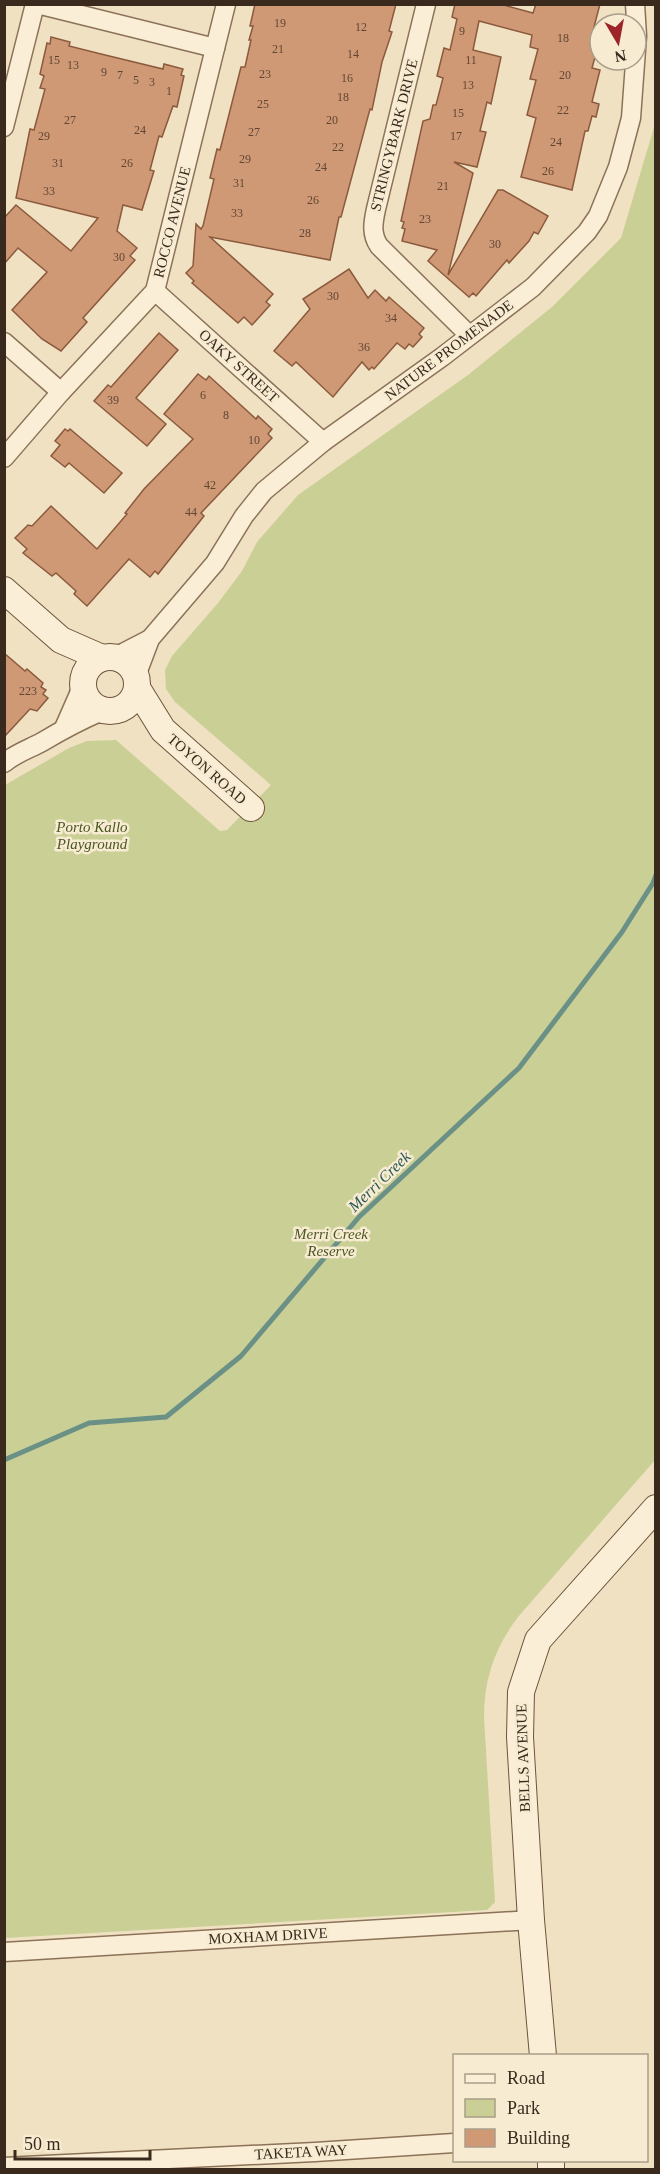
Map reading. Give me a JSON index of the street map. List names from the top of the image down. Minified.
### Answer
{"streets":{"street":["STRINGYBARK DRIVE","ROCCO AVENUE","NATURE PROMENADE","OAKY STREET","TOYON ROAD","BELLS AVENUE","MOXHAM DRIVE","TAKETA WAY"]},"crossings":[["STRINGYBARK DRIVE","NATURE PROMENADE"],["ROCCO AVENUE","OAKY STREET"],["NATURE PROMENADE","OAKY STREET"],["NATURE PROMENADE","TOYON ROAD"],["BELLS AVENUE","MOXHAM DRIVE"]],"water":["Merri Creek"],"parks":["Porto Kallo Playground","Merri Creek Reserve"],"house_numbers":["19","12","9","18","21","14","15","11","13","9","23","7","20","16","5","3","13","1","18","25","22","15","27","20","24","27","29","17","24","22","29","31","26","24","26","31","21","33","26","33","23","28","30","30","30","34","36","6","39","8","10","42","44","223"],"legend":["Road","Park","Building"],"scale_bar":"50 m","north":"bottom"}
